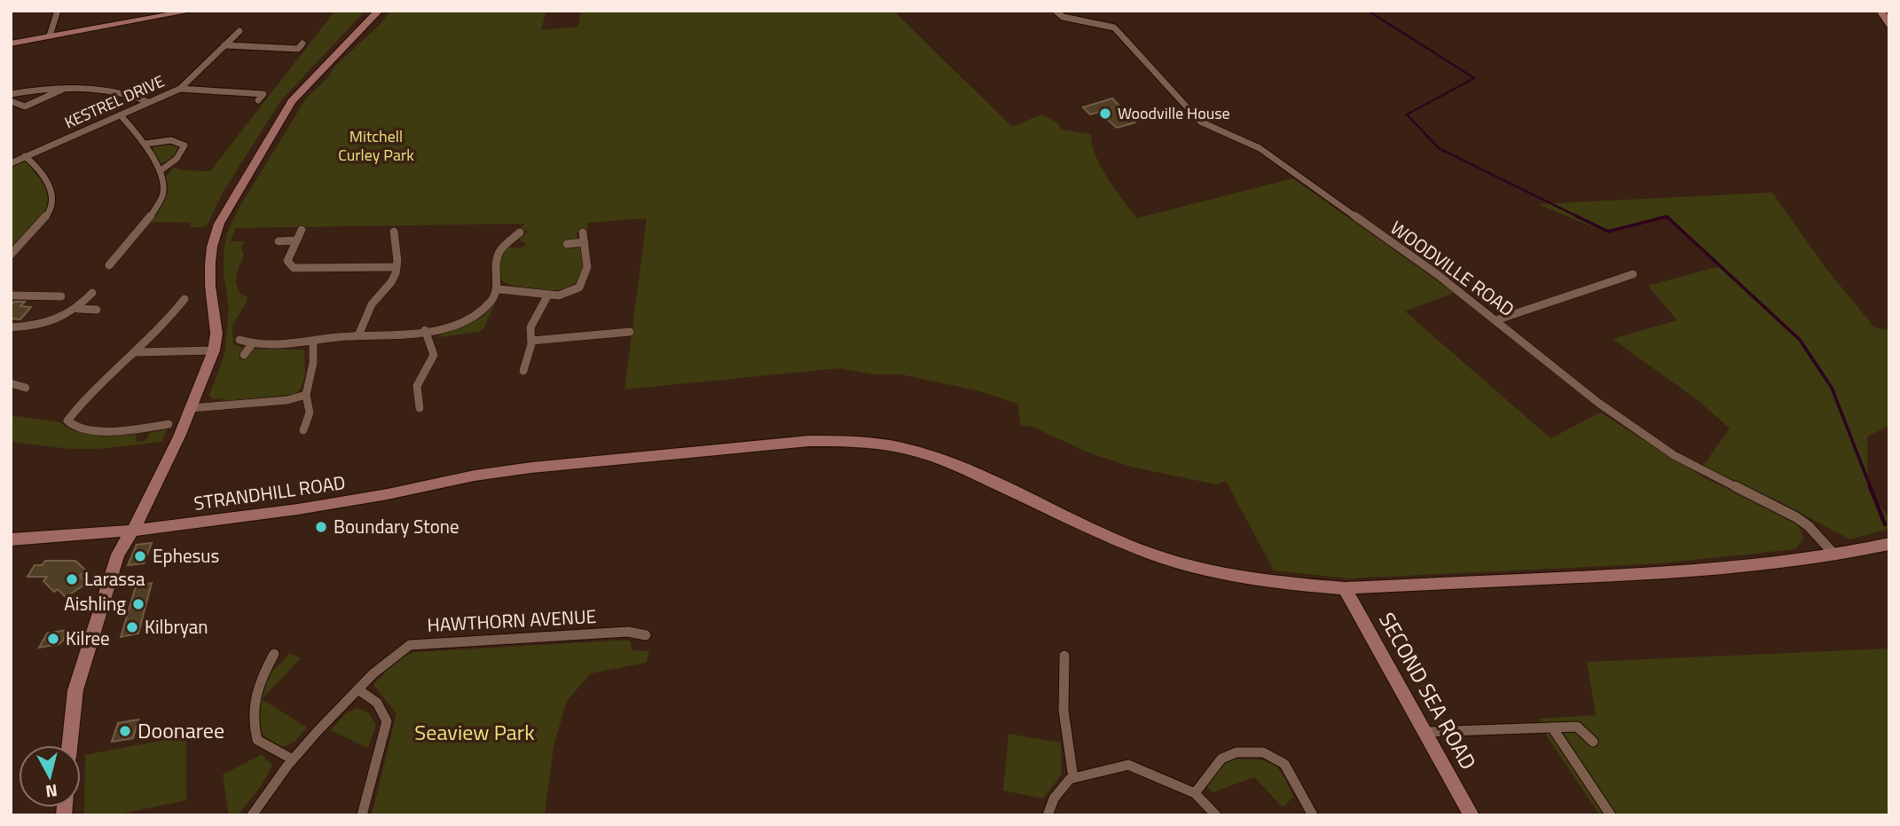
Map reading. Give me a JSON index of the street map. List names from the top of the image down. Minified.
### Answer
{"streets":{"main road":["STRANDHILL ROAD","SECOND SEA ROAD"],"street":["KESTREL DRIVE","WOODVILLE ROAD","HAWTHORN AVENUE"]},"crossings":[["WOODVILLE ROAD","STRANDHILL ROAD"],["STRANDHILL ROAD","SECOND SEA ROAD"]],"parks":["Mitchell Curley Park","Seaview Park"],"places":["Woodville House","Boundary Stone","Ephesus","Larassa","Aishling","Kilbryan","Kilree","Doonaree"],"north":"bottom"}
